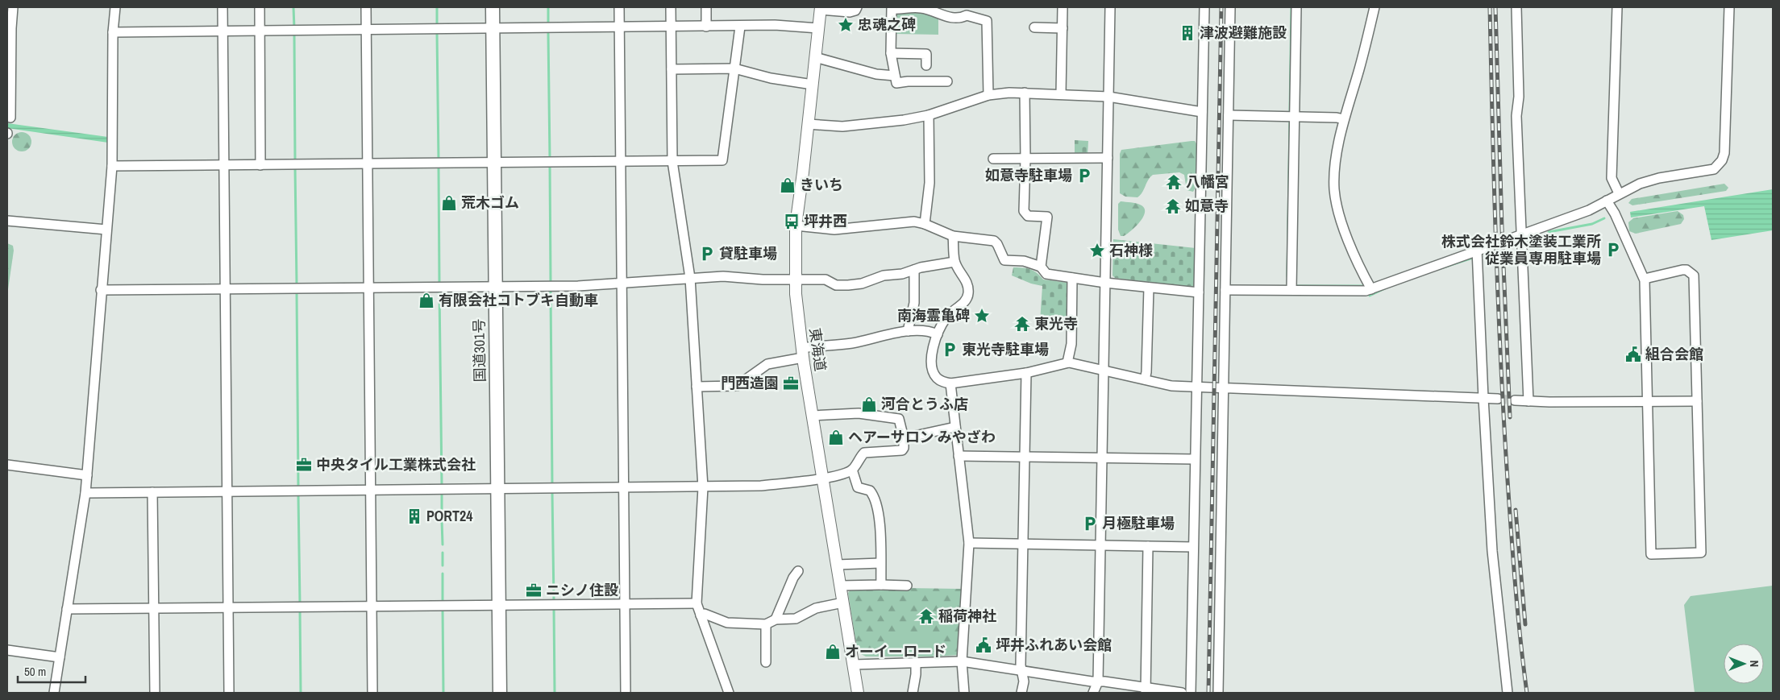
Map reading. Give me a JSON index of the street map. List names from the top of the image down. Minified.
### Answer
{"streets":{"highway":["国道301号"],"main road":["東海道"]},"places":{"place":["忠魂之碑","石神様","南海霊亀碑"],"building":["津波避難施設","PORT24"],"parking":["如意寺駐車場","株式会社鈴木塗装工業所 従業員専用駐車場","貸駐車場","東光寺駐車場","月極駐車場"],"temple":["八幡宮","如意寺","東光寺","稲荷神社"],"shop":["きいち","荒木ゴム","有限会社コトブキ自動車","河合とうふ店","ヘアーサロン みやざわ","オーイーロード"],"bus stop":["坪井西"],"public building":["組合会館","坪井ふれあい会館"],"office":["門西造園","中央タイル工業株式会社","ニシノ住設"]},"scale_bar":"50 m","north":"right"}
